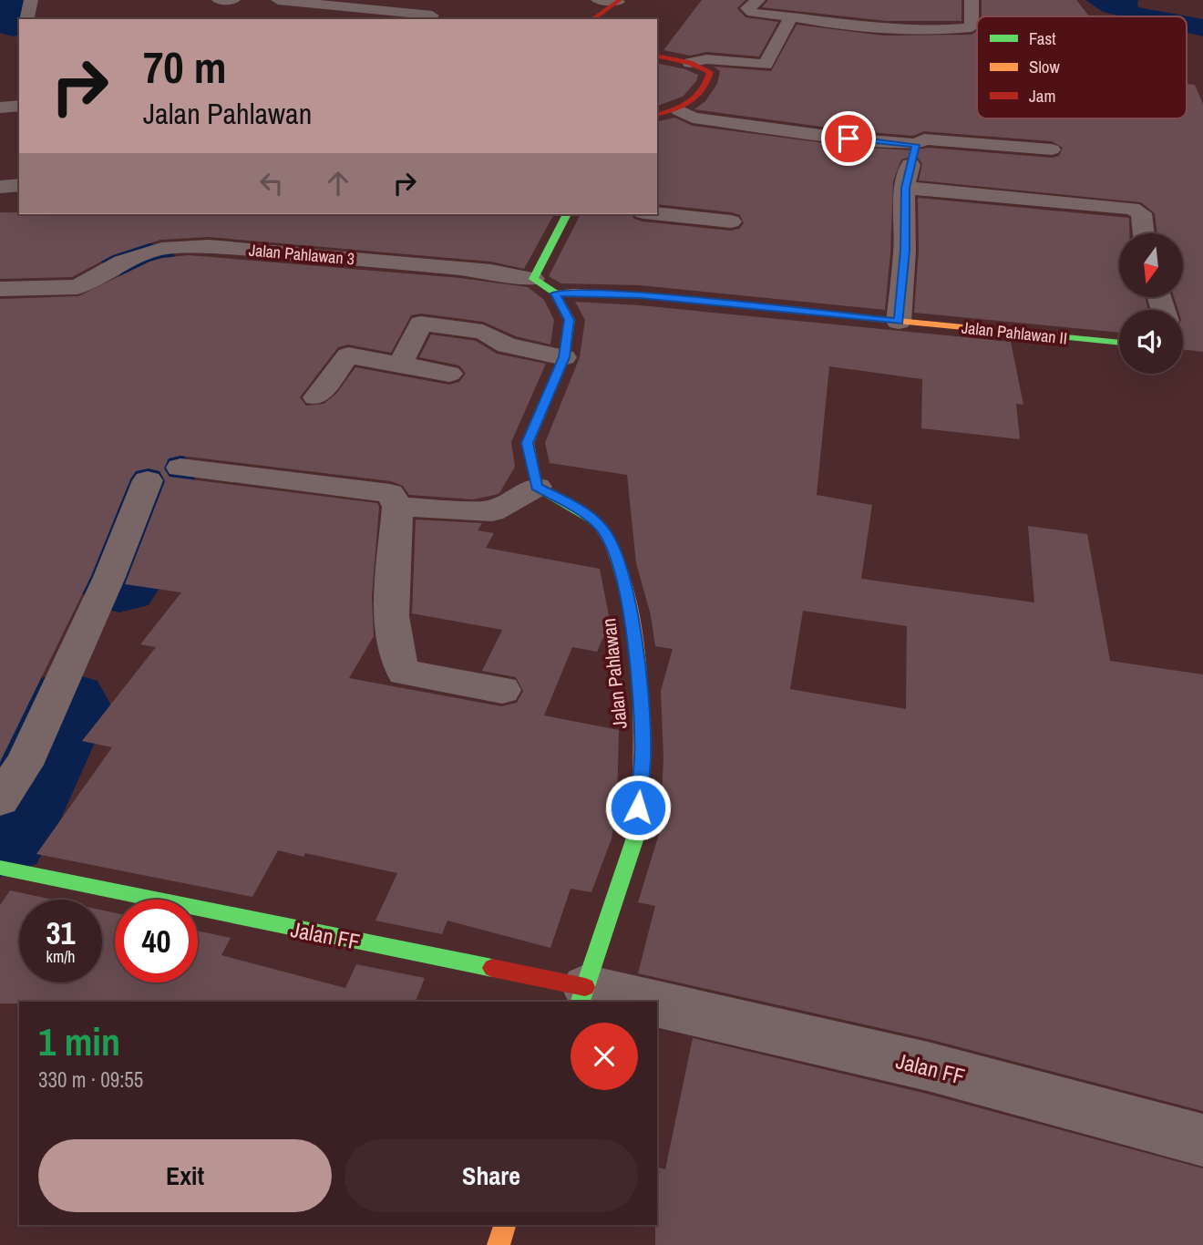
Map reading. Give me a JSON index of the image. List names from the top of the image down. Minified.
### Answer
{"streets":{"street":["Jalan Pahlawan 3","Jalan Pahlawan II","Jalan Pahlawan","Jalan FF"]},"crossings":[["Jalan Pahlawan","Jalan FF"]],"legend":["Fast","Slow","Jam"],"north":"bottom","page":{"turn":["70 m","Jalan Pahlawan"],"speed":"31 km/h","limit":"40","heading":["1 min","330 m · 09:55"],"buttons":["Exit","Share"]}}
